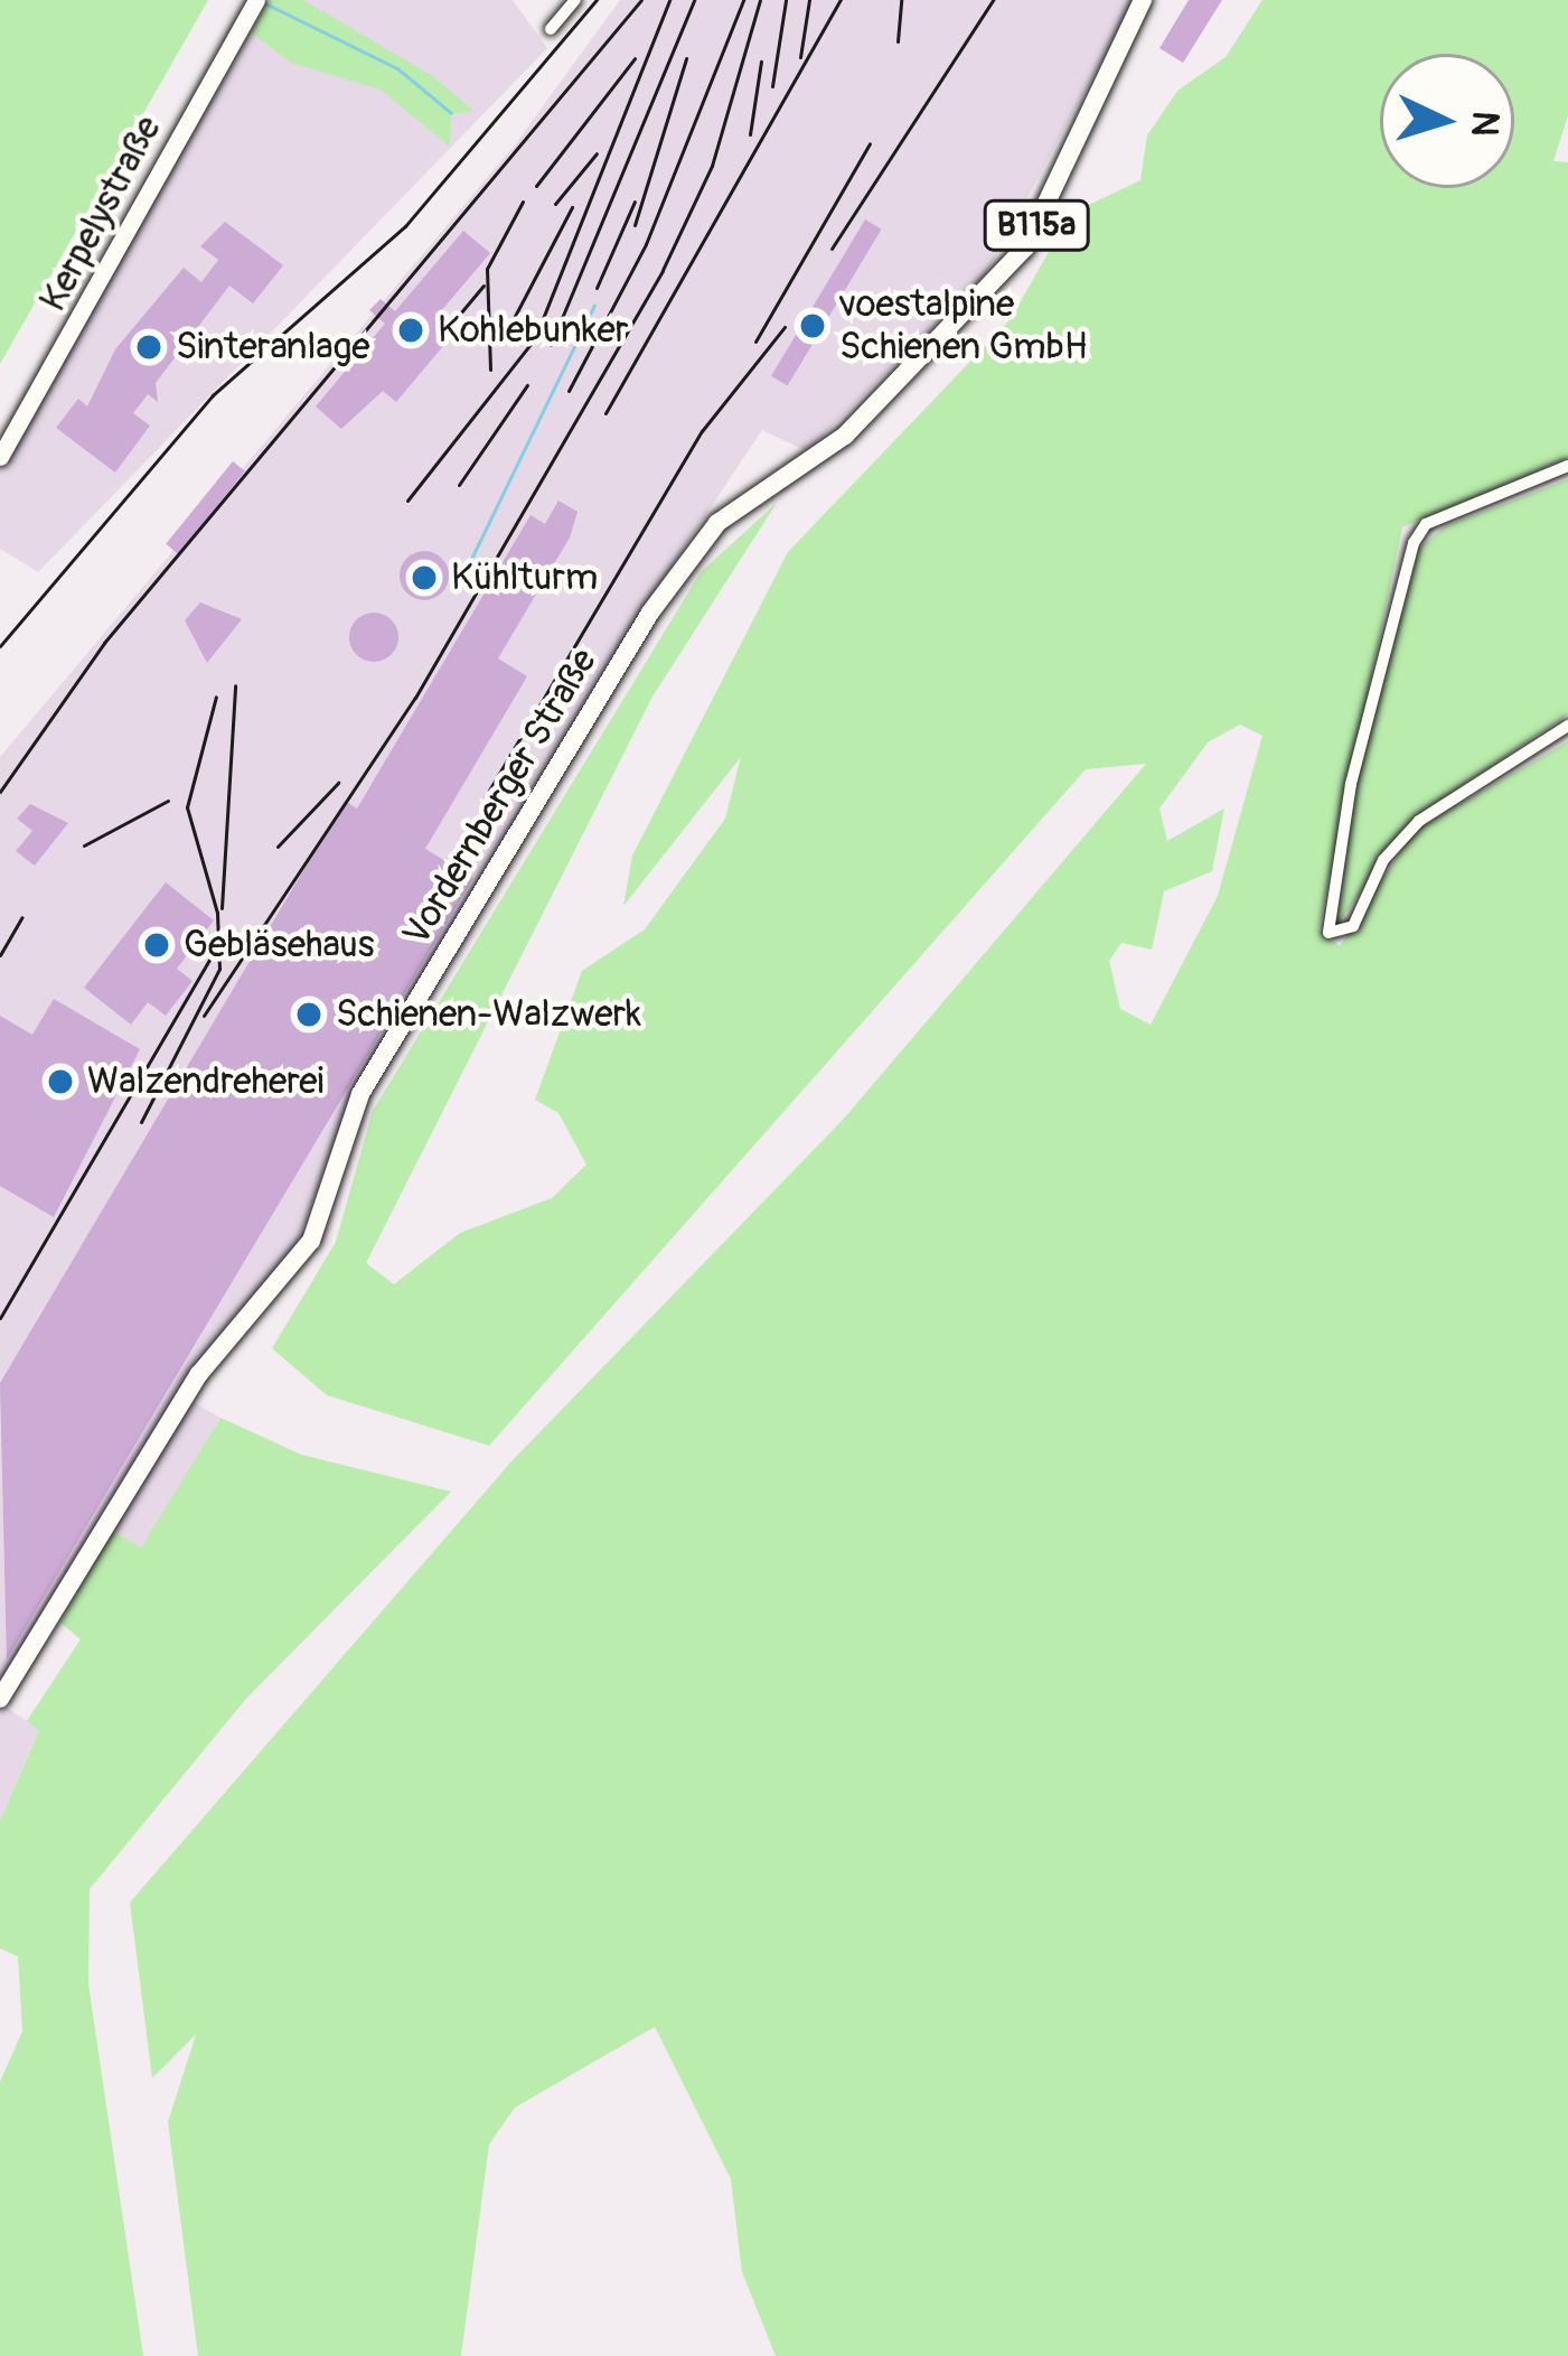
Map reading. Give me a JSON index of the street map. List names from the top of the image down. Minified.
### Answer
{"streets":{"main road":["Kerpelystraße","B115a","Vordernberger Straße"]},"places":["voestalpine Schienen GmbH","Kohlebunker","Sinteranlage","Kühlturm","Gebläsehaus","Schienen-Walzwerk","Walzendreherei"],"north":"right"}
